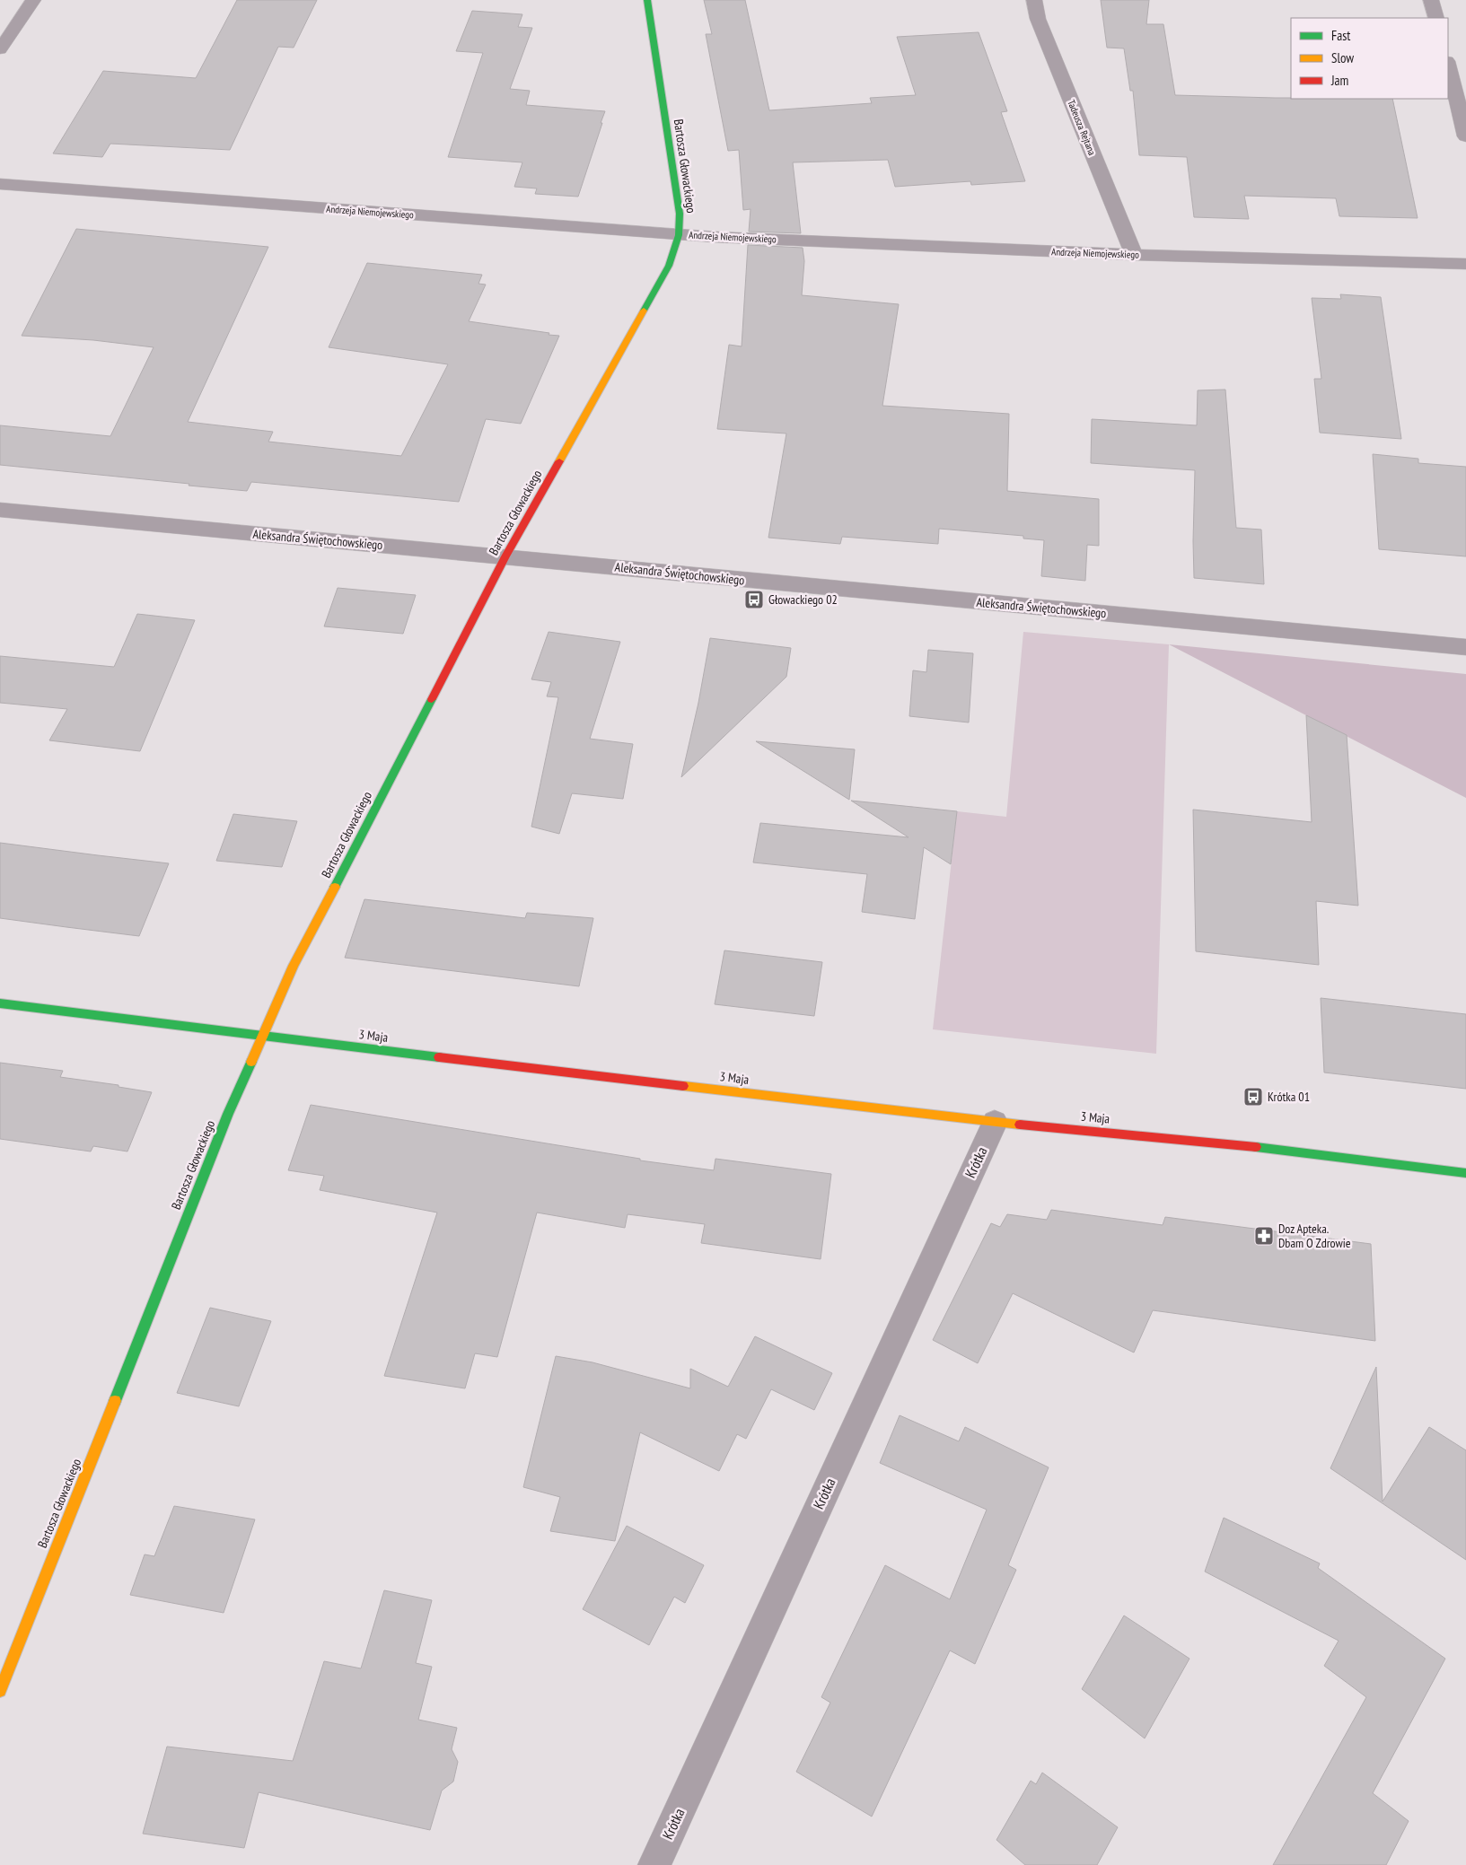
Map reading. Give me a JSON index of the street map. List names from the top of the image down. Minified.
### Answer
{"streets":{"street":["Tadeusza Rejtana","Bartosza Głowackiego","Andrzeja Niemojewskiego","Aleksandra Świętochowskiego","3 Maja","Krótka"]},"crossings":[["Tadeusza Rejtana","Andrzeja Niemojewskiego"],["Bartosza Głowackiego","Andrzeja Niemojewskiego"],["Bartosza Głowackiego","Aleksandra Świętochowskiego"],["Bartosza Głowackiego","3 Maja"],["3 Maja","Krótka"]],"places":{"bus stop":["Głowackiego 02","Krótka 01"],"pharmacy":["Doz Apteka. Dbam O Zdrowie"]},"legend":["Fast","Slow","Jam"]}
